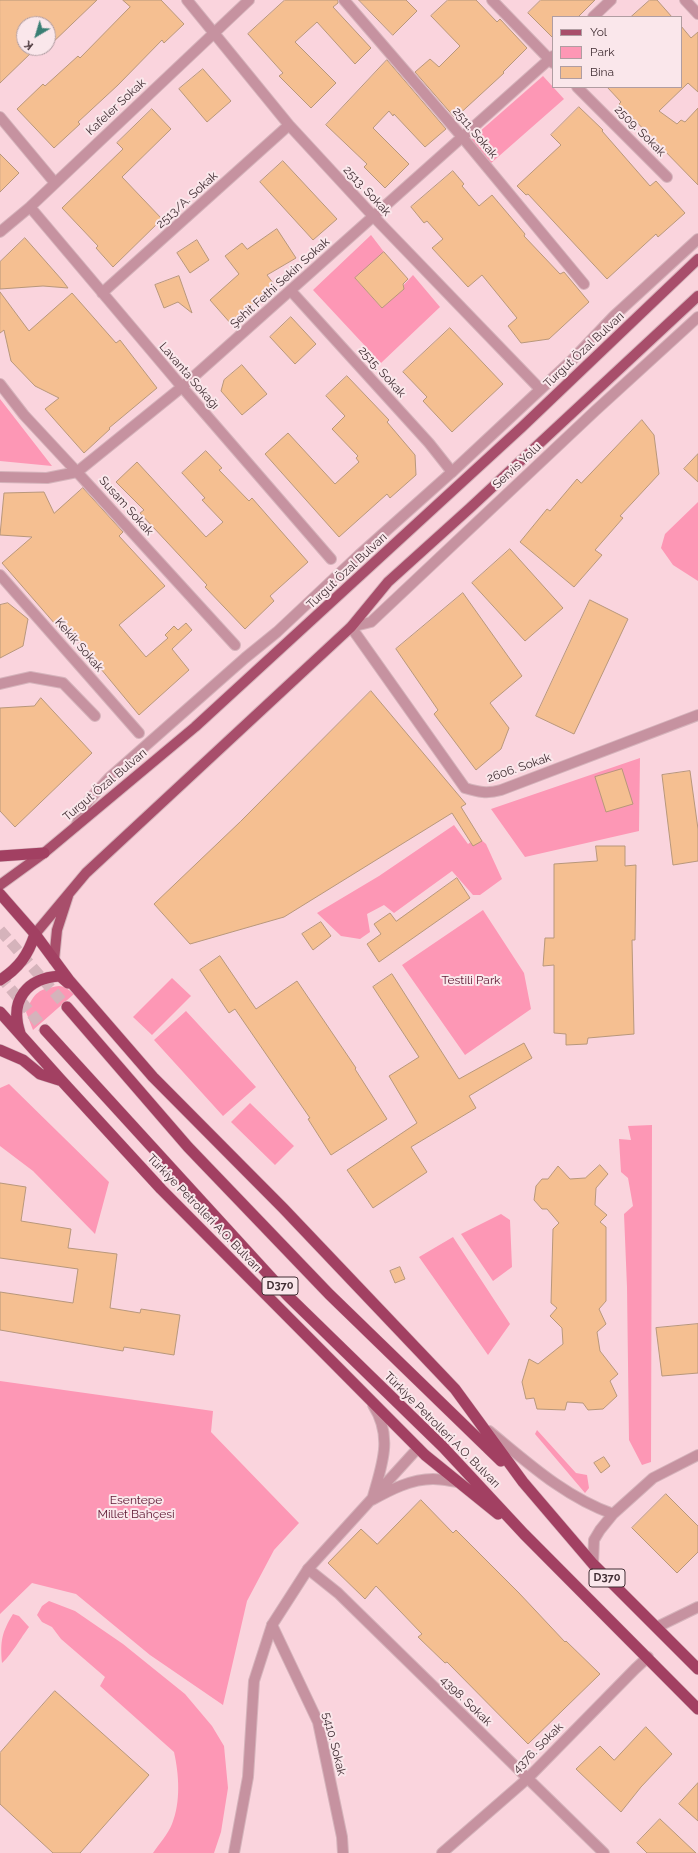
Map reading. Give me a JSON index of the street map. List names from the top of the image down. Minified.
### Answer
{"streets":{"highway":["Türkiye Petrolleri A.O. Bulvarı","D370"],"main road":["Turgut Özal Bulvarı"],"street":["Kafeler Sokak","2509. Sokak","2511. Sokak","2513. Sokak","2513/A. Sokak","Şehit Fethi Sekin Sokak","2515. Sokak","Lavanta Sokağı","Servis Yolu","Susam Sokak","Kekik Sokak","2606. Sokak","4398. Sokak","5410. Sokak","4376. Sokak"]},"crossings":[["Kafeler Sokak","2513. Sokak"],["Kafeler Sokak","Lavanta Sokağı"],["2511. Sokak","Şehit Fethi Sekin Sokak"],["2513. Sokak","2513/A. Sokak"],["2513. Sokak","Şehit Fethi Sekin Sokak"],["2513/A. Sokak","Lavanta Sokağı"],["Şehit Fethi Sekin Sokak","2515. Sokak"],["Şehit Fethi Sekin Sokak","Lavanta Sokağı"],["Şehit Fethi Sekin Sokak","Susam Sokak"],["Servis Yolu","2606. Sokak"],["Türkiye Petrolleri A.O. Bulvarı","4376. Sokak"],["4398. Sokak","4376. Sokak"]],"parks":["Testili Park","Esentepe Millet Bahçesi"],"legend":["Yol","Park","Bina"],"north":"bottom left"}
